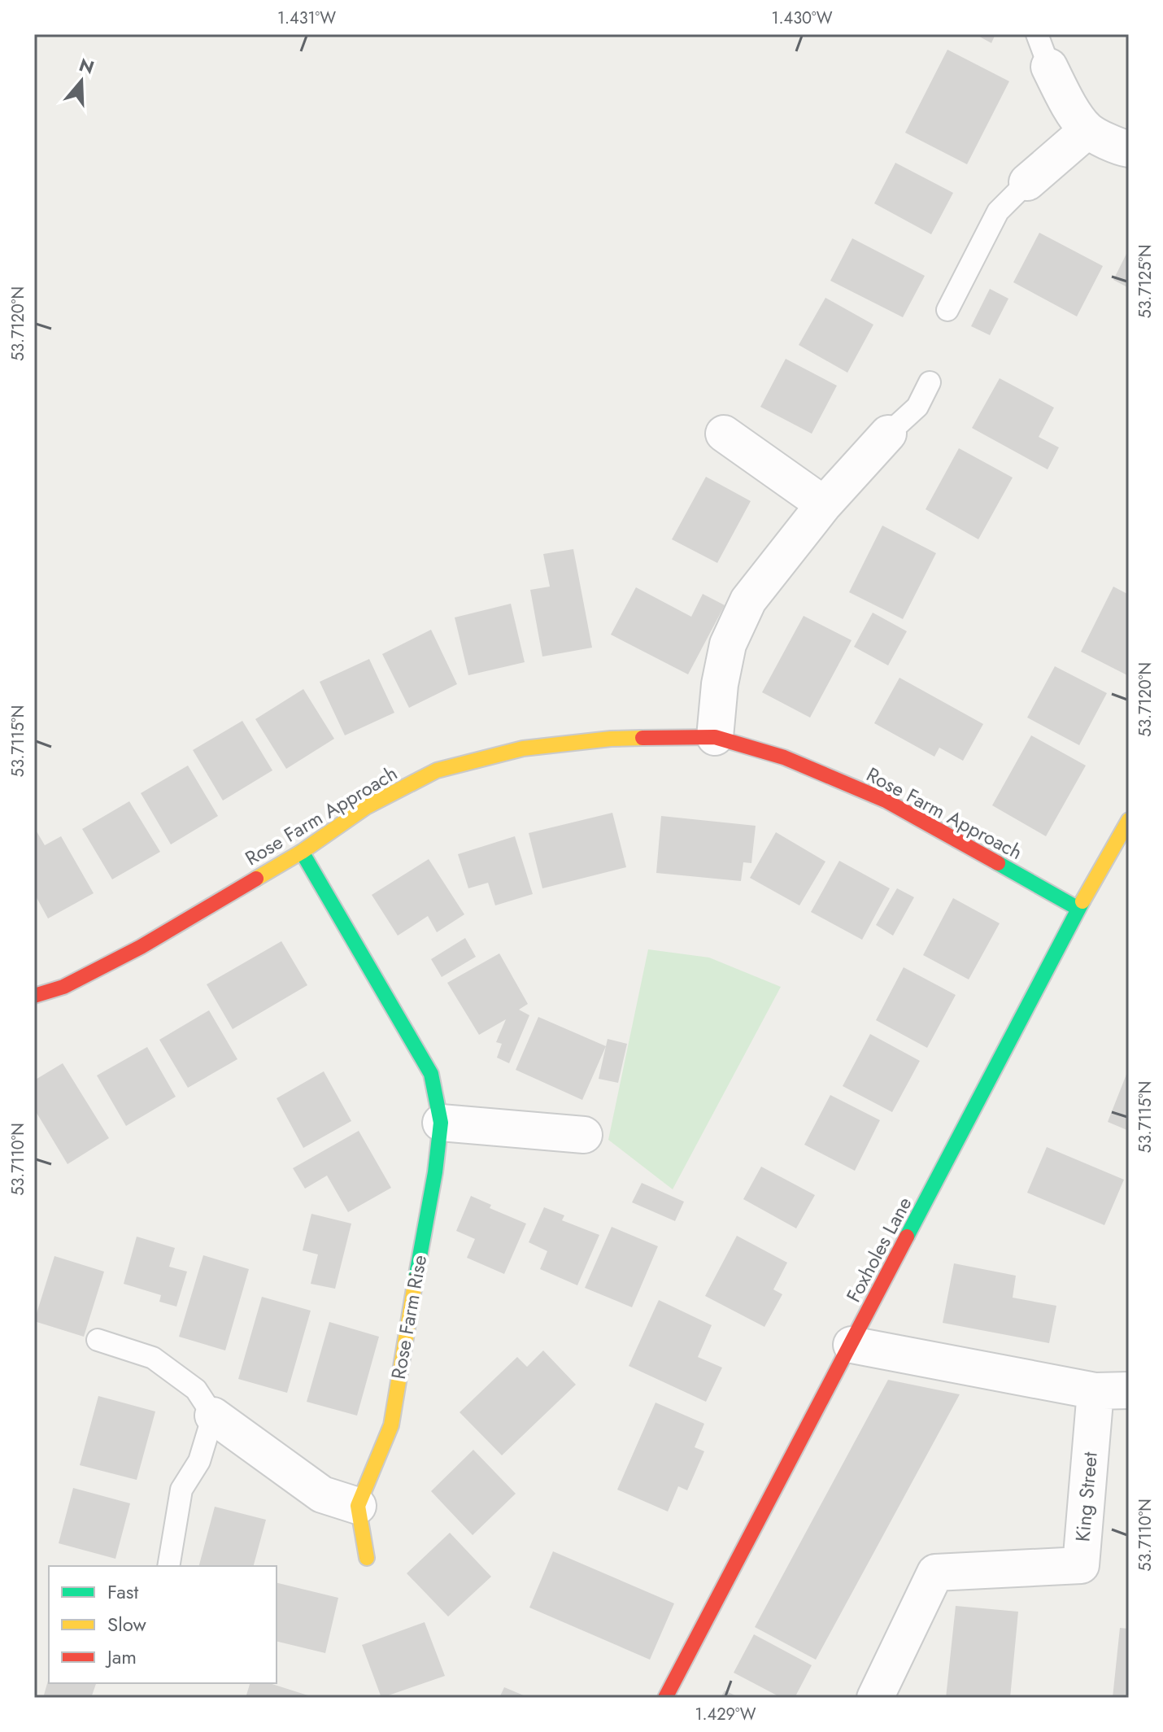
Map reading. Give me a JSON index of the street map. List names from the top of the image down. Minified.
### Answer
{"streets":{"street":["Rose Farm Approach","Foxholes Lane","Rose Farm Rise","King Street"]},"crossings":[["Rose Farm Approach","Foxholes Lane"],["Rose Farm Approach","Rose Farm Rise"],["Foxholes Lane","King Street"]],"legend":["Fast","Slow","Jam"],"north":"top","coordinates":["1.431°W","1.430°W","53.7125°N","53.7120°N","53.7115°N","53.7110°N","1.429°W"]}
